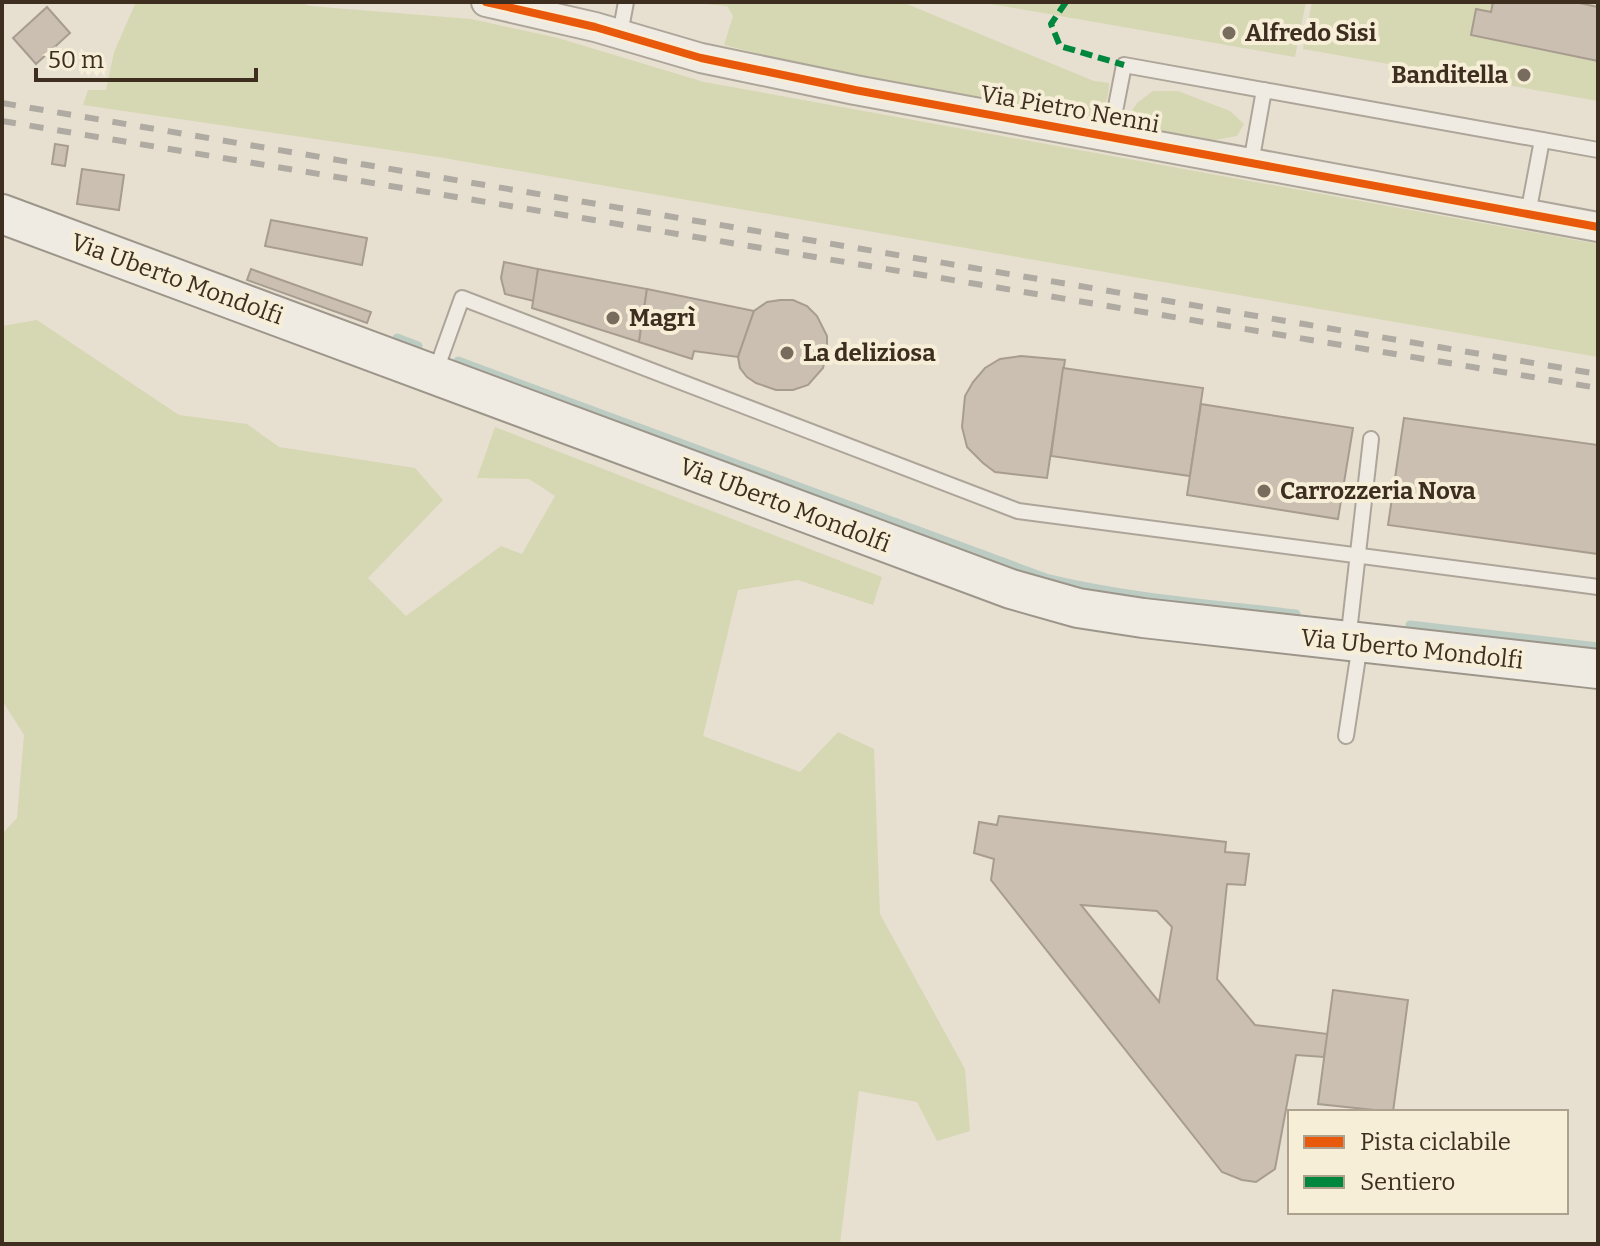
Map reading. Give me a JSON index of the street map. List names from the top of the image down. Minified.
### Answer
{"streets":{"main road":["Via Uberto Mondolfi"],"street":["Via Pietro Nenni"]},"places":["Alfredo Sisi","Banditella","Magrì","La deliziosa","Carrozzeria Nova"],"legend":["Pista ciclabile","Sentiero"],"scale_bar":"50 m"}
